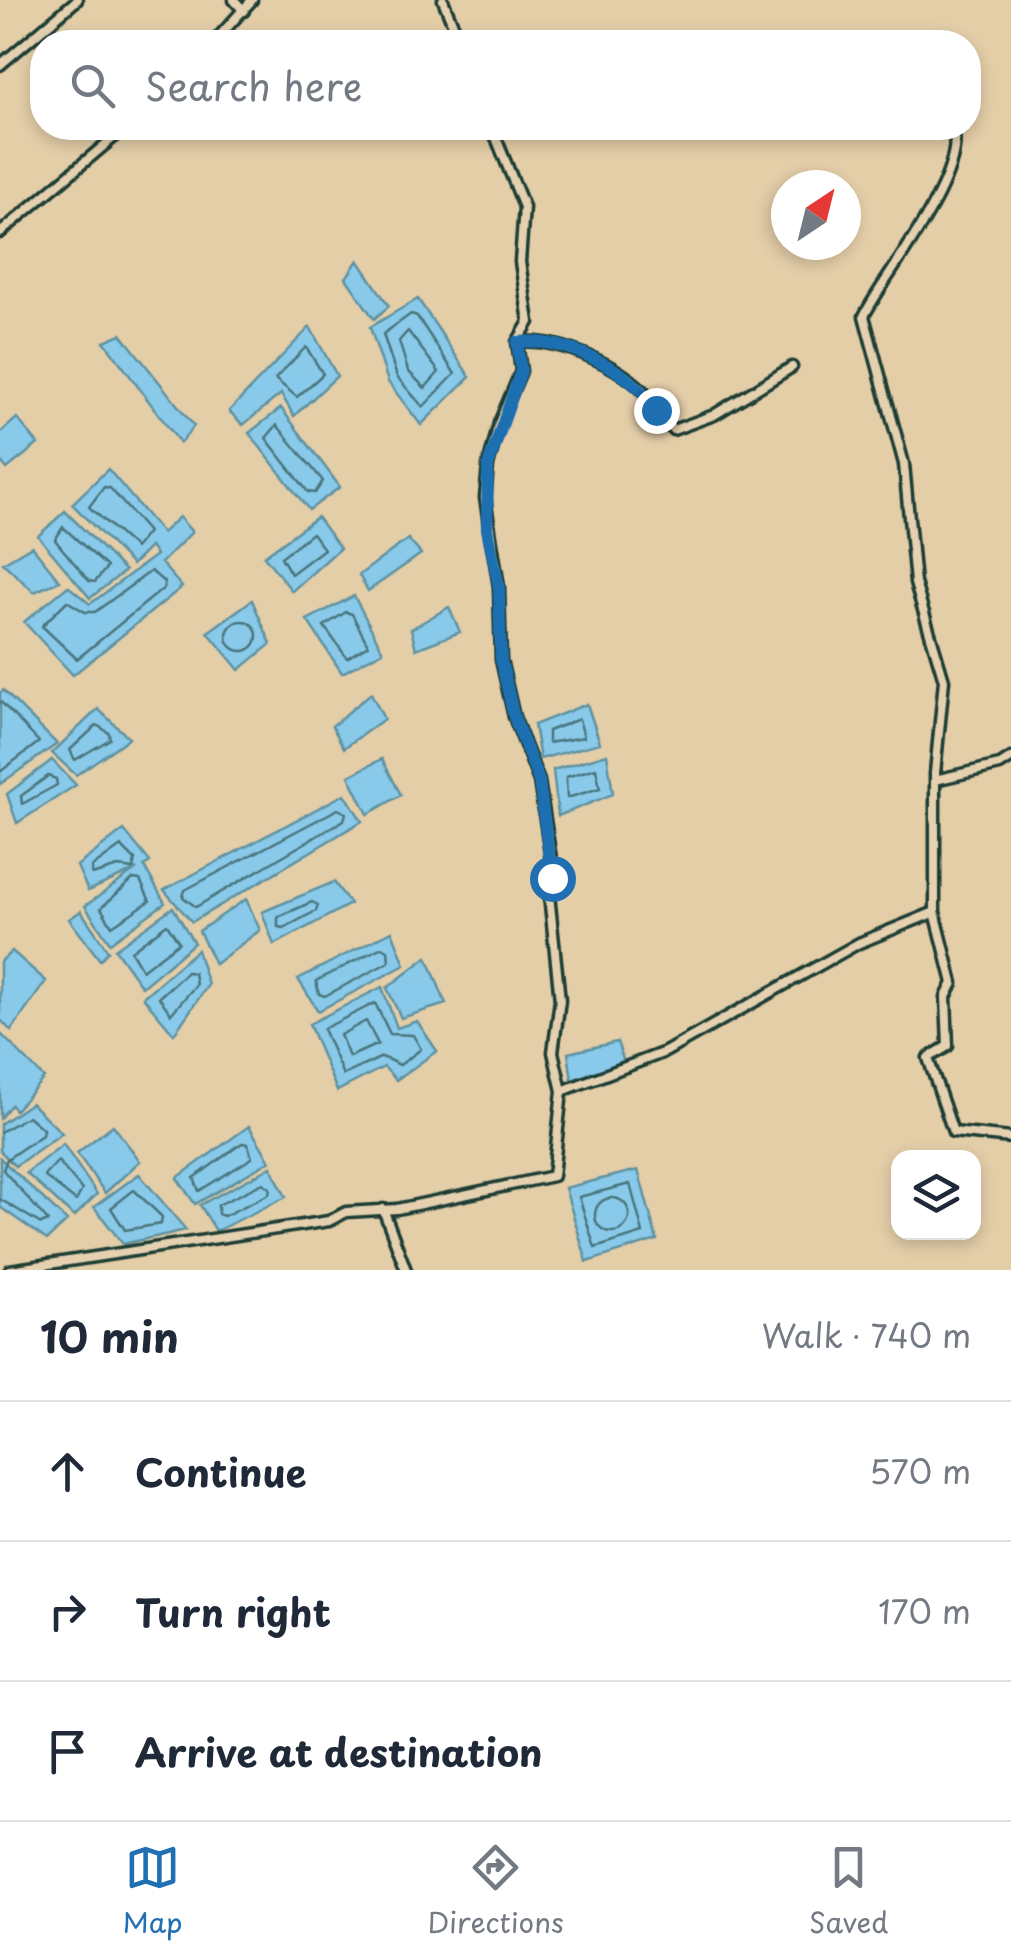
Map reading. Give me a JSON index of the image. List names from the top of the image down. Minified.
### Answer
{"north":"top right","page":{"search":"Search here","heading":["10 min","Walk · 740 m"],"list":[["Continue","570 m"],["Turn right","170 m"],"Arrive at destination"],"nav":["Map","Directions","Saved"]}}
